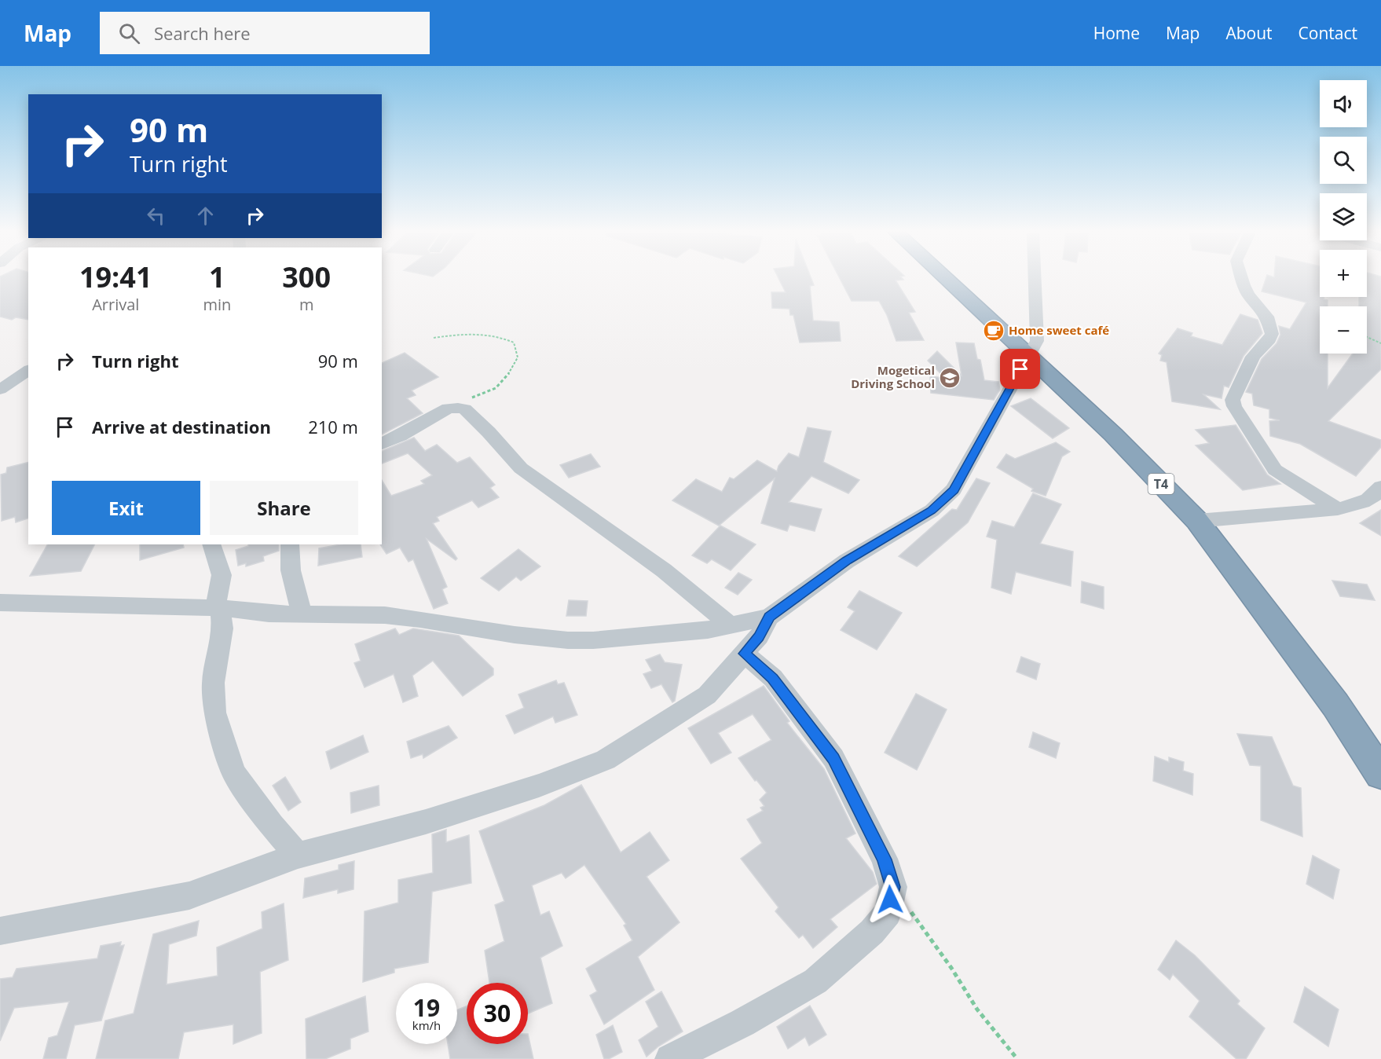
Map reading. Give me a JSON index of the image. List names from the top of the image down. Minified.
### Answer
{"streets":{"highway":["T4"]},"places":{"cafe":["Home sweet café"],"school or university":["Mogetical Driving School"]},"page":{"header":"Map","search":"Search here","nav":["Home","Map","About","Contact"],"map_buttons":["+","−"],"turn":["90 m","Turn right"],"eta":["19:41","Arrival","1","min","300","m"],"list":[{"name":"Turn right","value":"90 m"},{"name":"Arrive at destination","value":"210 m"}],"buttons":["Exit","Share"],"speed":"19 km/h","limit":"30"}}
